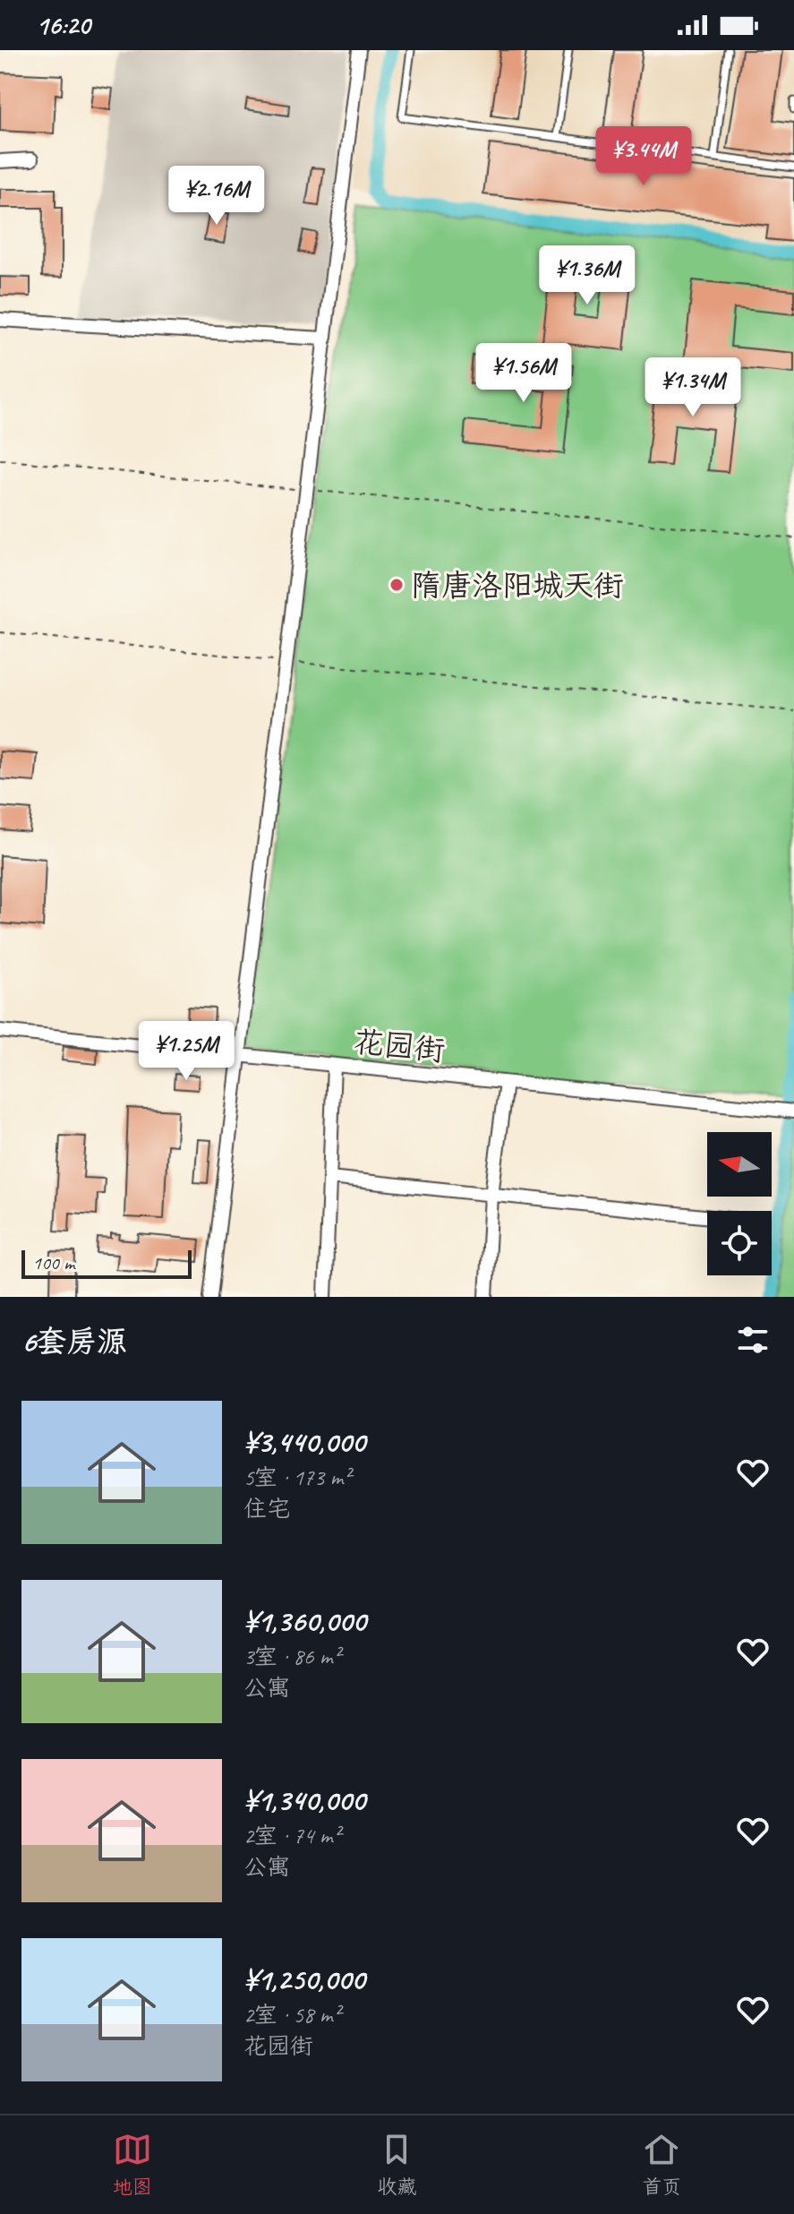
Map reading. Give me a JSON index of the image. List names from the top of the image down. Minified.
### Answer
{"streets":{"street":["花园街"]},"places":["隋唐洛阳城天街"],"scale_bar":"100 m","north":"left","page":{"status":"16:20","price":["¥3.44M","¥2.16M","¥1.36M","¥1.56M","¥1.34M","¥1.25M"],"scale":"100 m","heading":"6套房源","list":[{"name":"¥3,440,000","note":"5室 · 173 m² · 住宅"},{"name":"¥1,360,000","note":"3室 · 86 m² · 公寓"},{"name":"¥1,340,000","note":"2室 · 74 m² · 公寓"},{"name":"¥1,250,000","note":"2室 · 58 m² · 花园街"}],"tabs":["地图","收藏","首页"]}}
